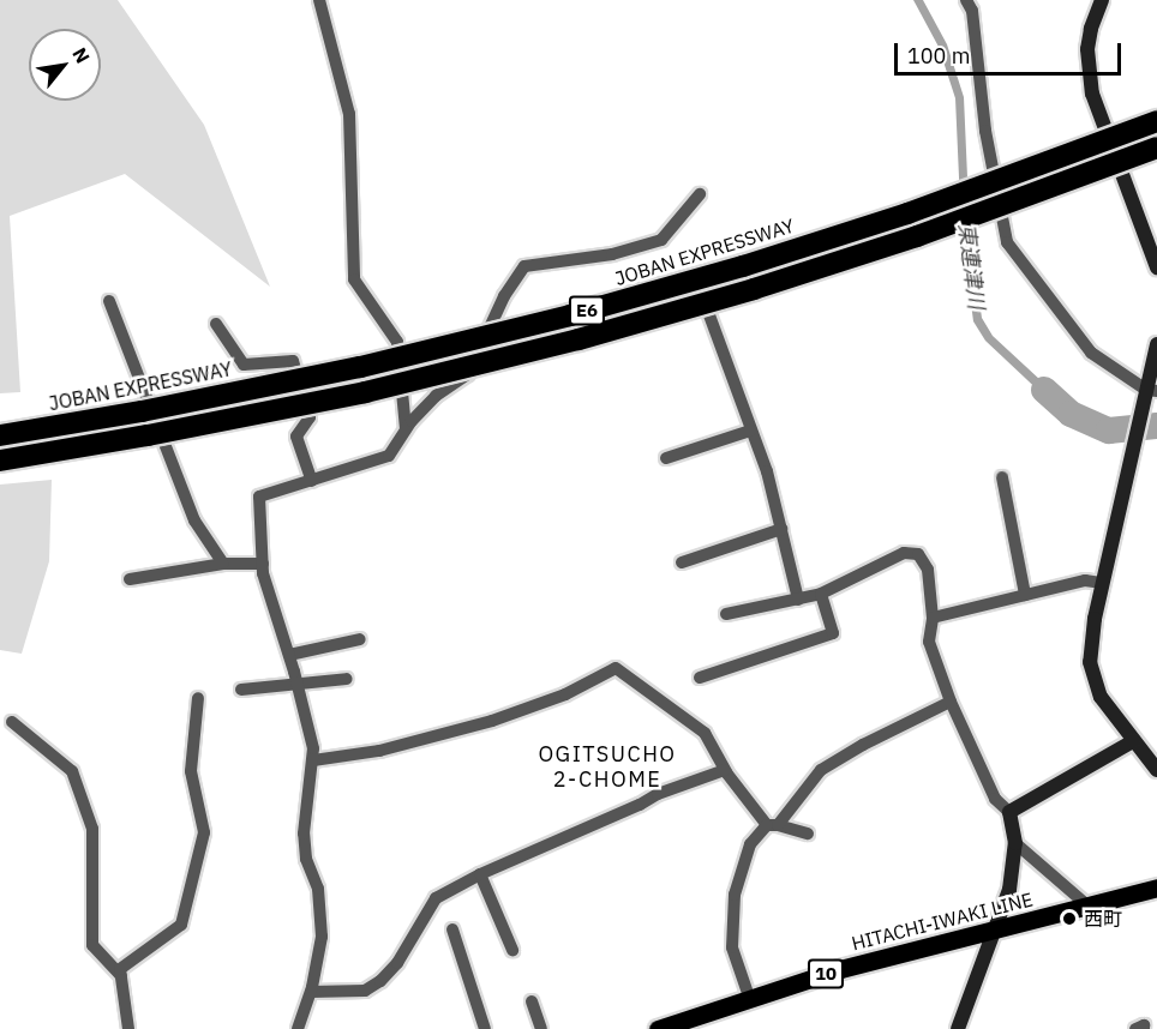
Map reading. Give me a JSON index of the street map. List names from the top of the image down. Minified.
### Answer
{"streets":{"highway":["JOBAN EXPRESSWAY","E6"],"main road":["HITACHI-IWAKI LINE","10"]},"districts":["OGITSUCHO 2-CHOME"],"water":["東連津川"],"places":["西町"],"scale_bar":"100 m","north":"top right"}
